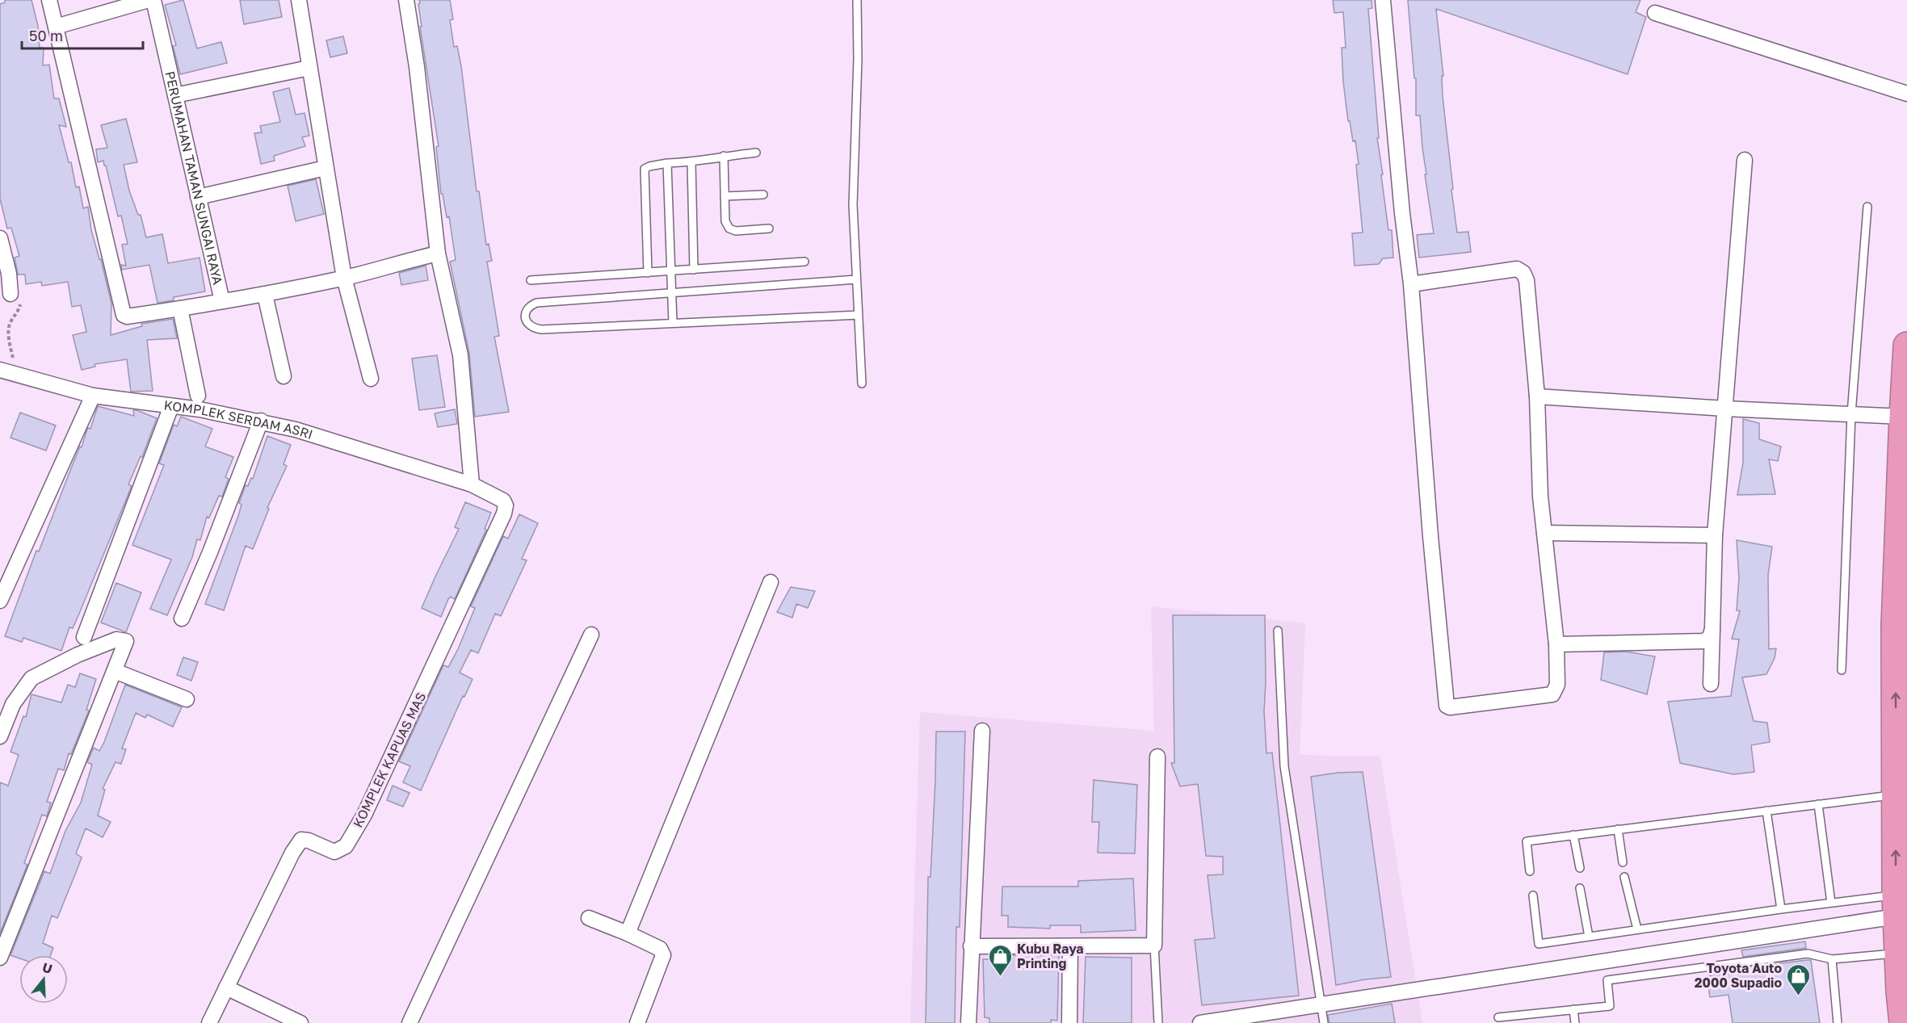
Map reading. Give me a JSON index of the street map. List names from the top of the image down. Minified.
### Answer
{"streets":{"street":["PERUMAHAN TAMAN SUNGAI RAYA","KOMPLEK SERDAM ASRI","KOMPLEK KAPUAS MAS"]},"crossings":[["KOMPLEK SERDAM ASRI","KOMPLEK KAPUAS MAS"]],"places":{"shop":["Kubu Raya Printing","Toyota Auto 2000 Supadio"]},"scale_bar":"50 m","north":"top"}
